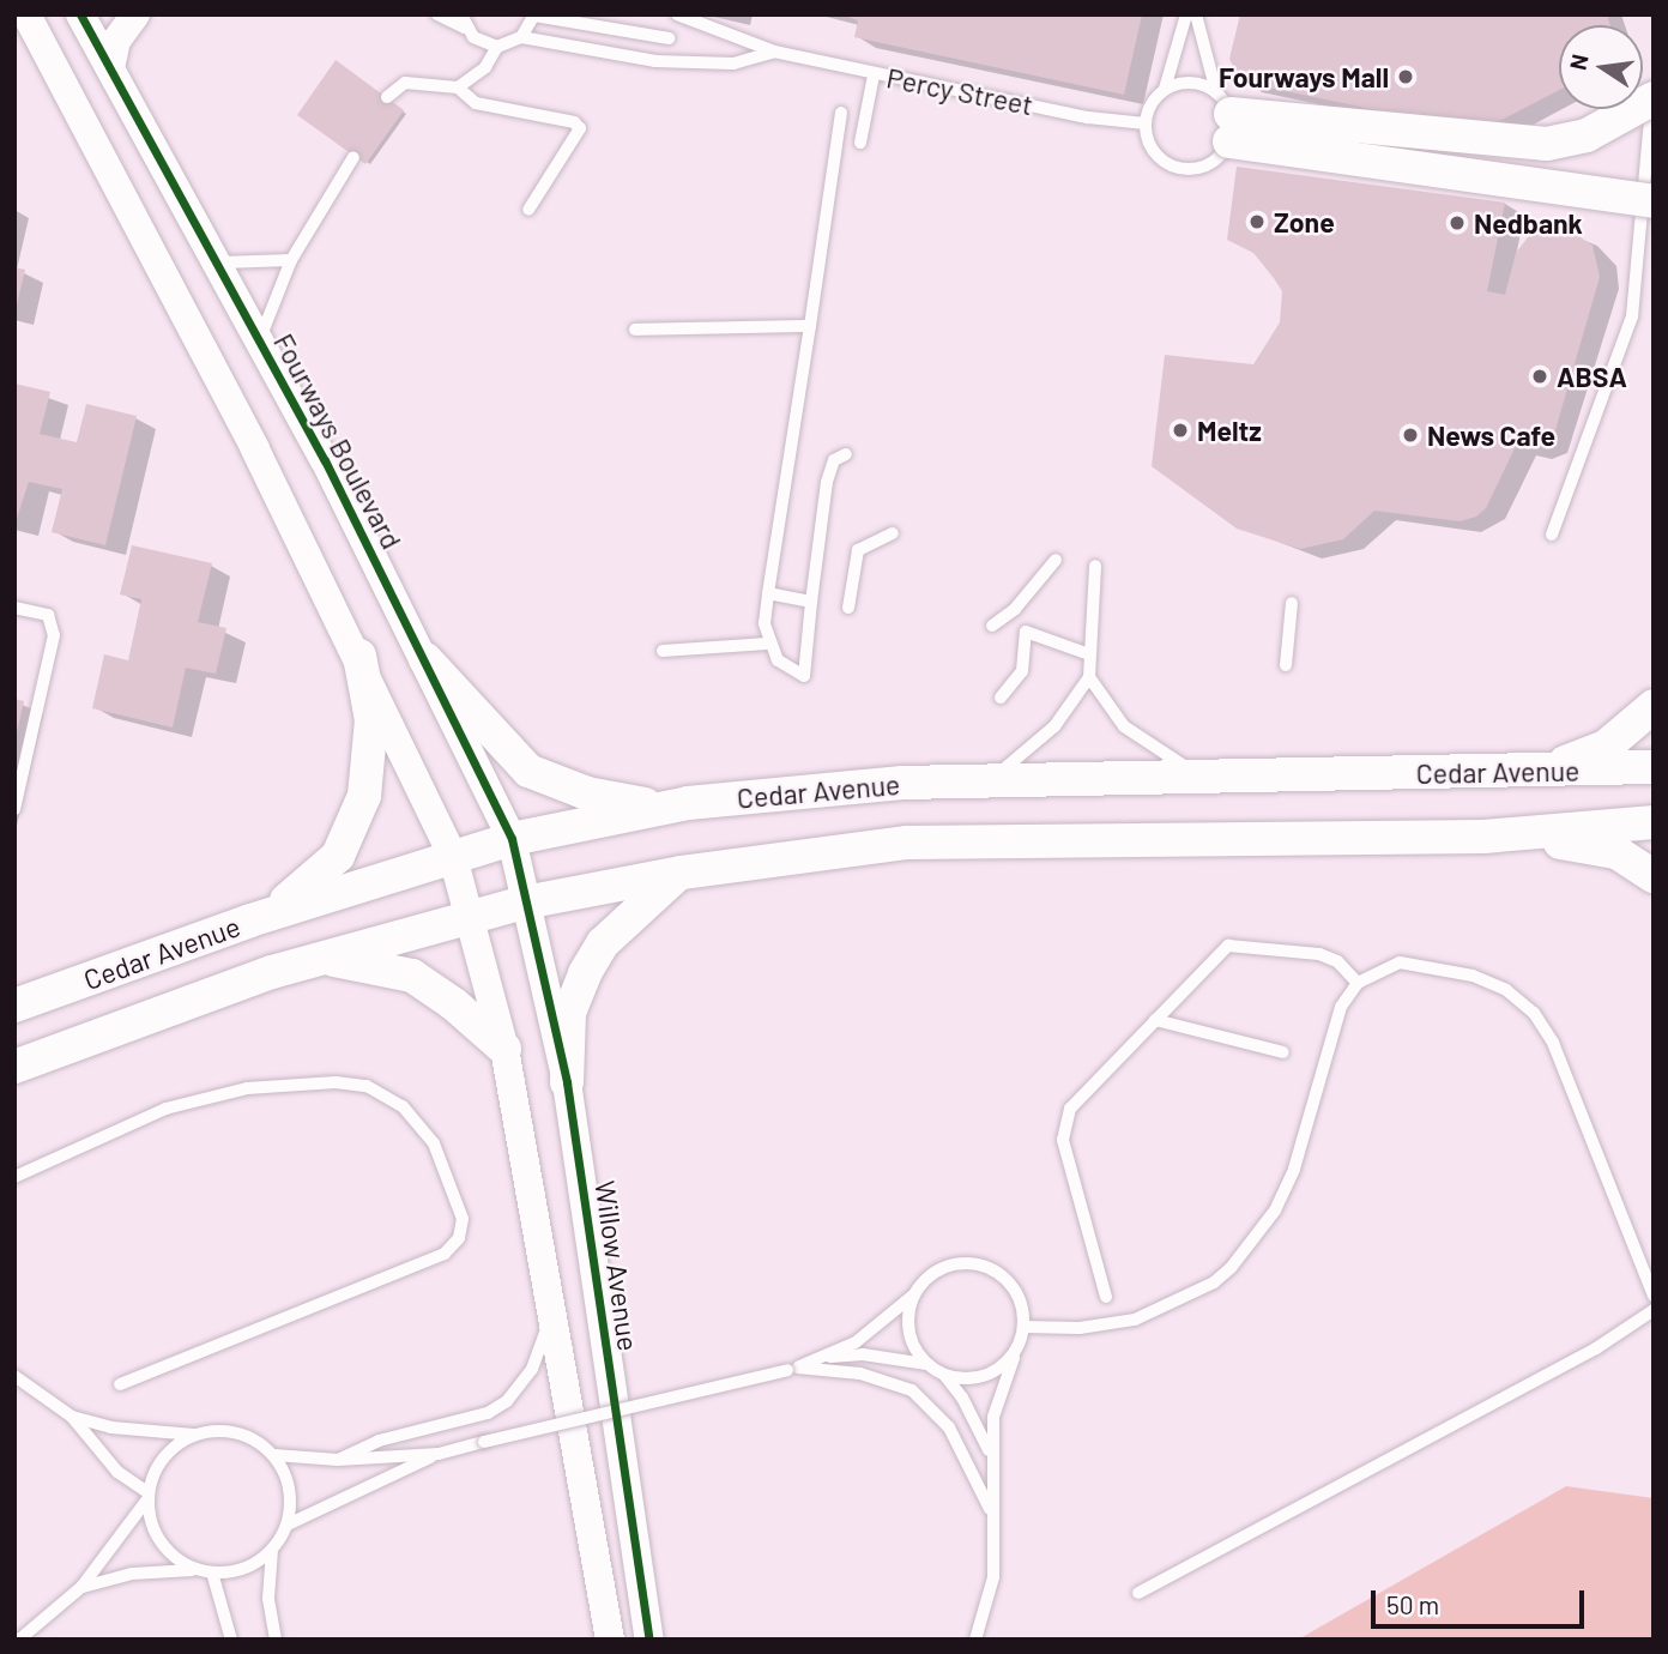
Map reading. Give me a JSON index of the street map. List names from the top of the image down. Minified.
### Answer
{"streets":{"main road":["Cedar Avenue"],"street":["Fourways Boulevard","Willow Avenue"],"lane":["Percy Street"]},"crossings":[["Fourways Boulevard","Cedar Avenue"],["Fourways Boulevard","Willow Avenue"],["Cedar Avenue","Willow Avenue"]],"places":["Fourways Mall","Zone","Nedbank","ABSA","Meltz","News Cafe"],"scale_bar":"50 m","north":"left"}
